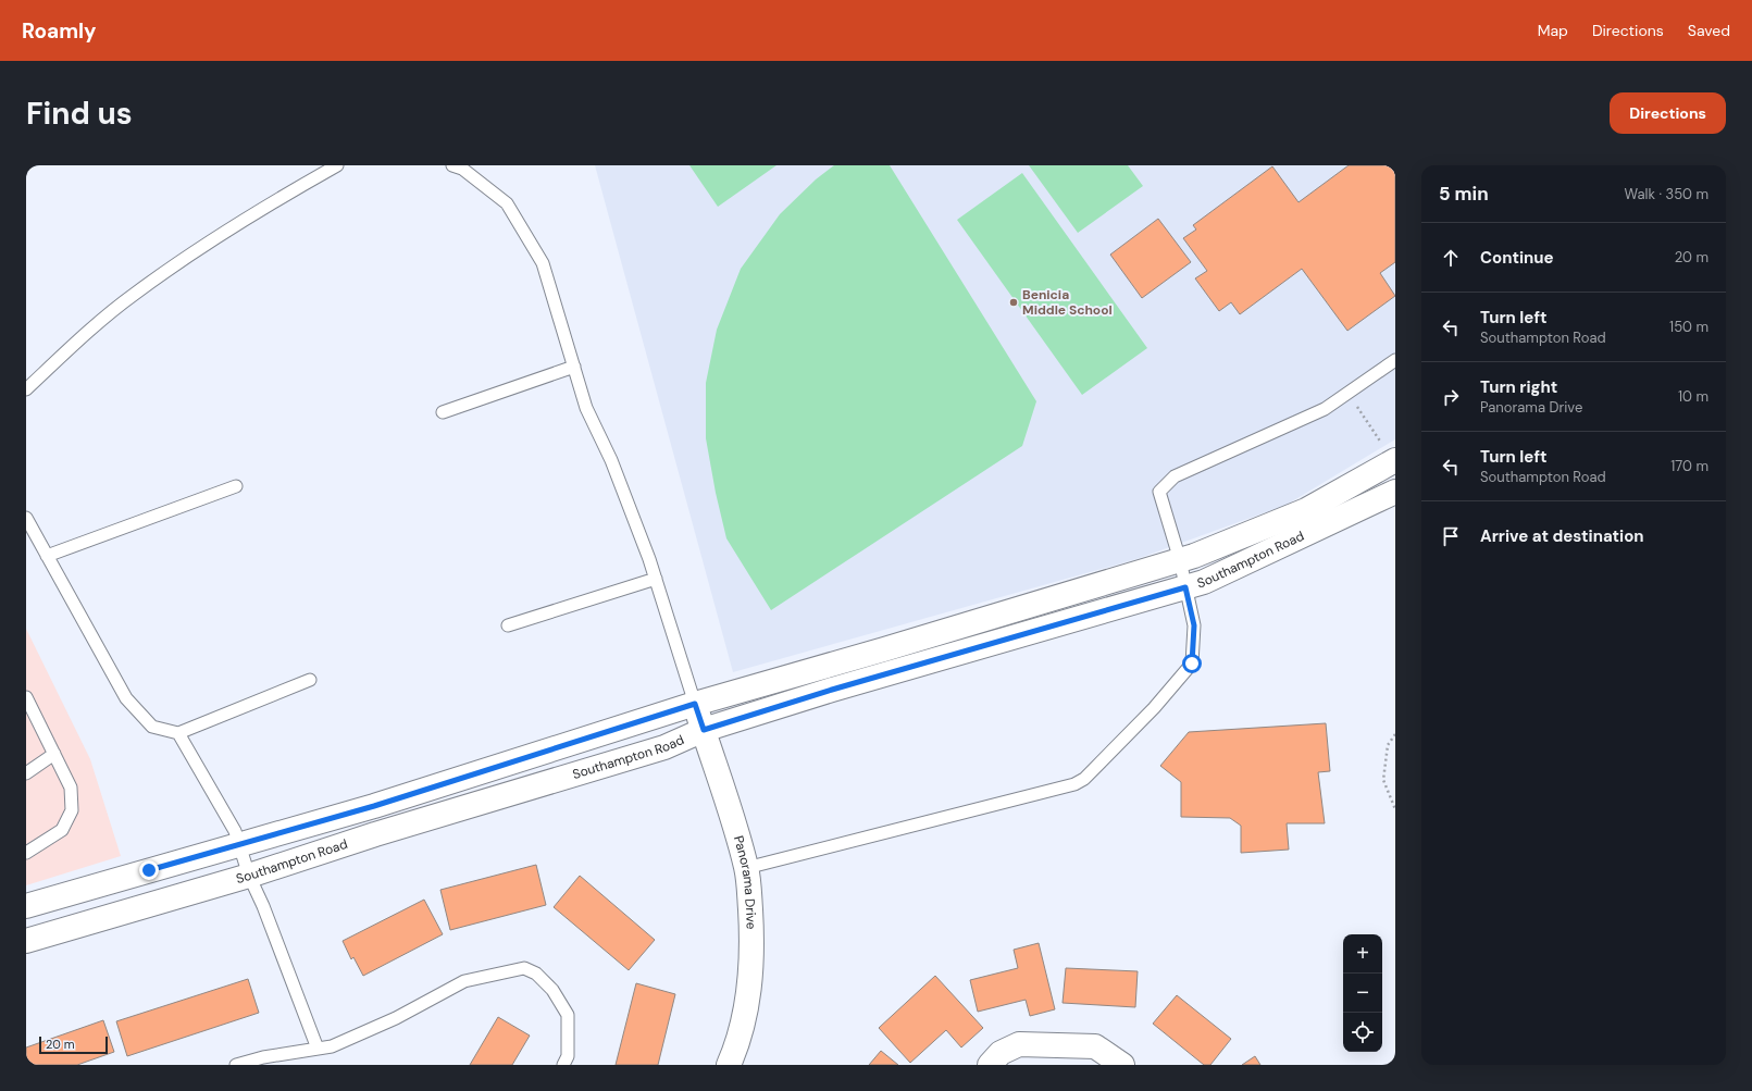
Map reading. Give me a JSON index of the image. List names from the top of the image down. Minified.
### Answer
{"streets":{"street":["Southampton Road","Panorama Drive"]},"crossings":[["Southampton Road","Panorama Drive"]],"places":["Benicia Middle School"],"scale_bar":"20 m","page":{"header":"Roamly","nav":["Map","Directions","Saved"],"buttons":"Directions","title":"Find us","heading":["5 min","Walk · 350 m"],"list":[["Continue","20 m"],["Turn left","Southampton Road","150 m"],["Turn right","Panorama Drive","10 m"],["Turn left","Southampton Road","170 m"],"Arrive at destination"],"map_buttons":["+","−"],"scale":"20 m"}}
